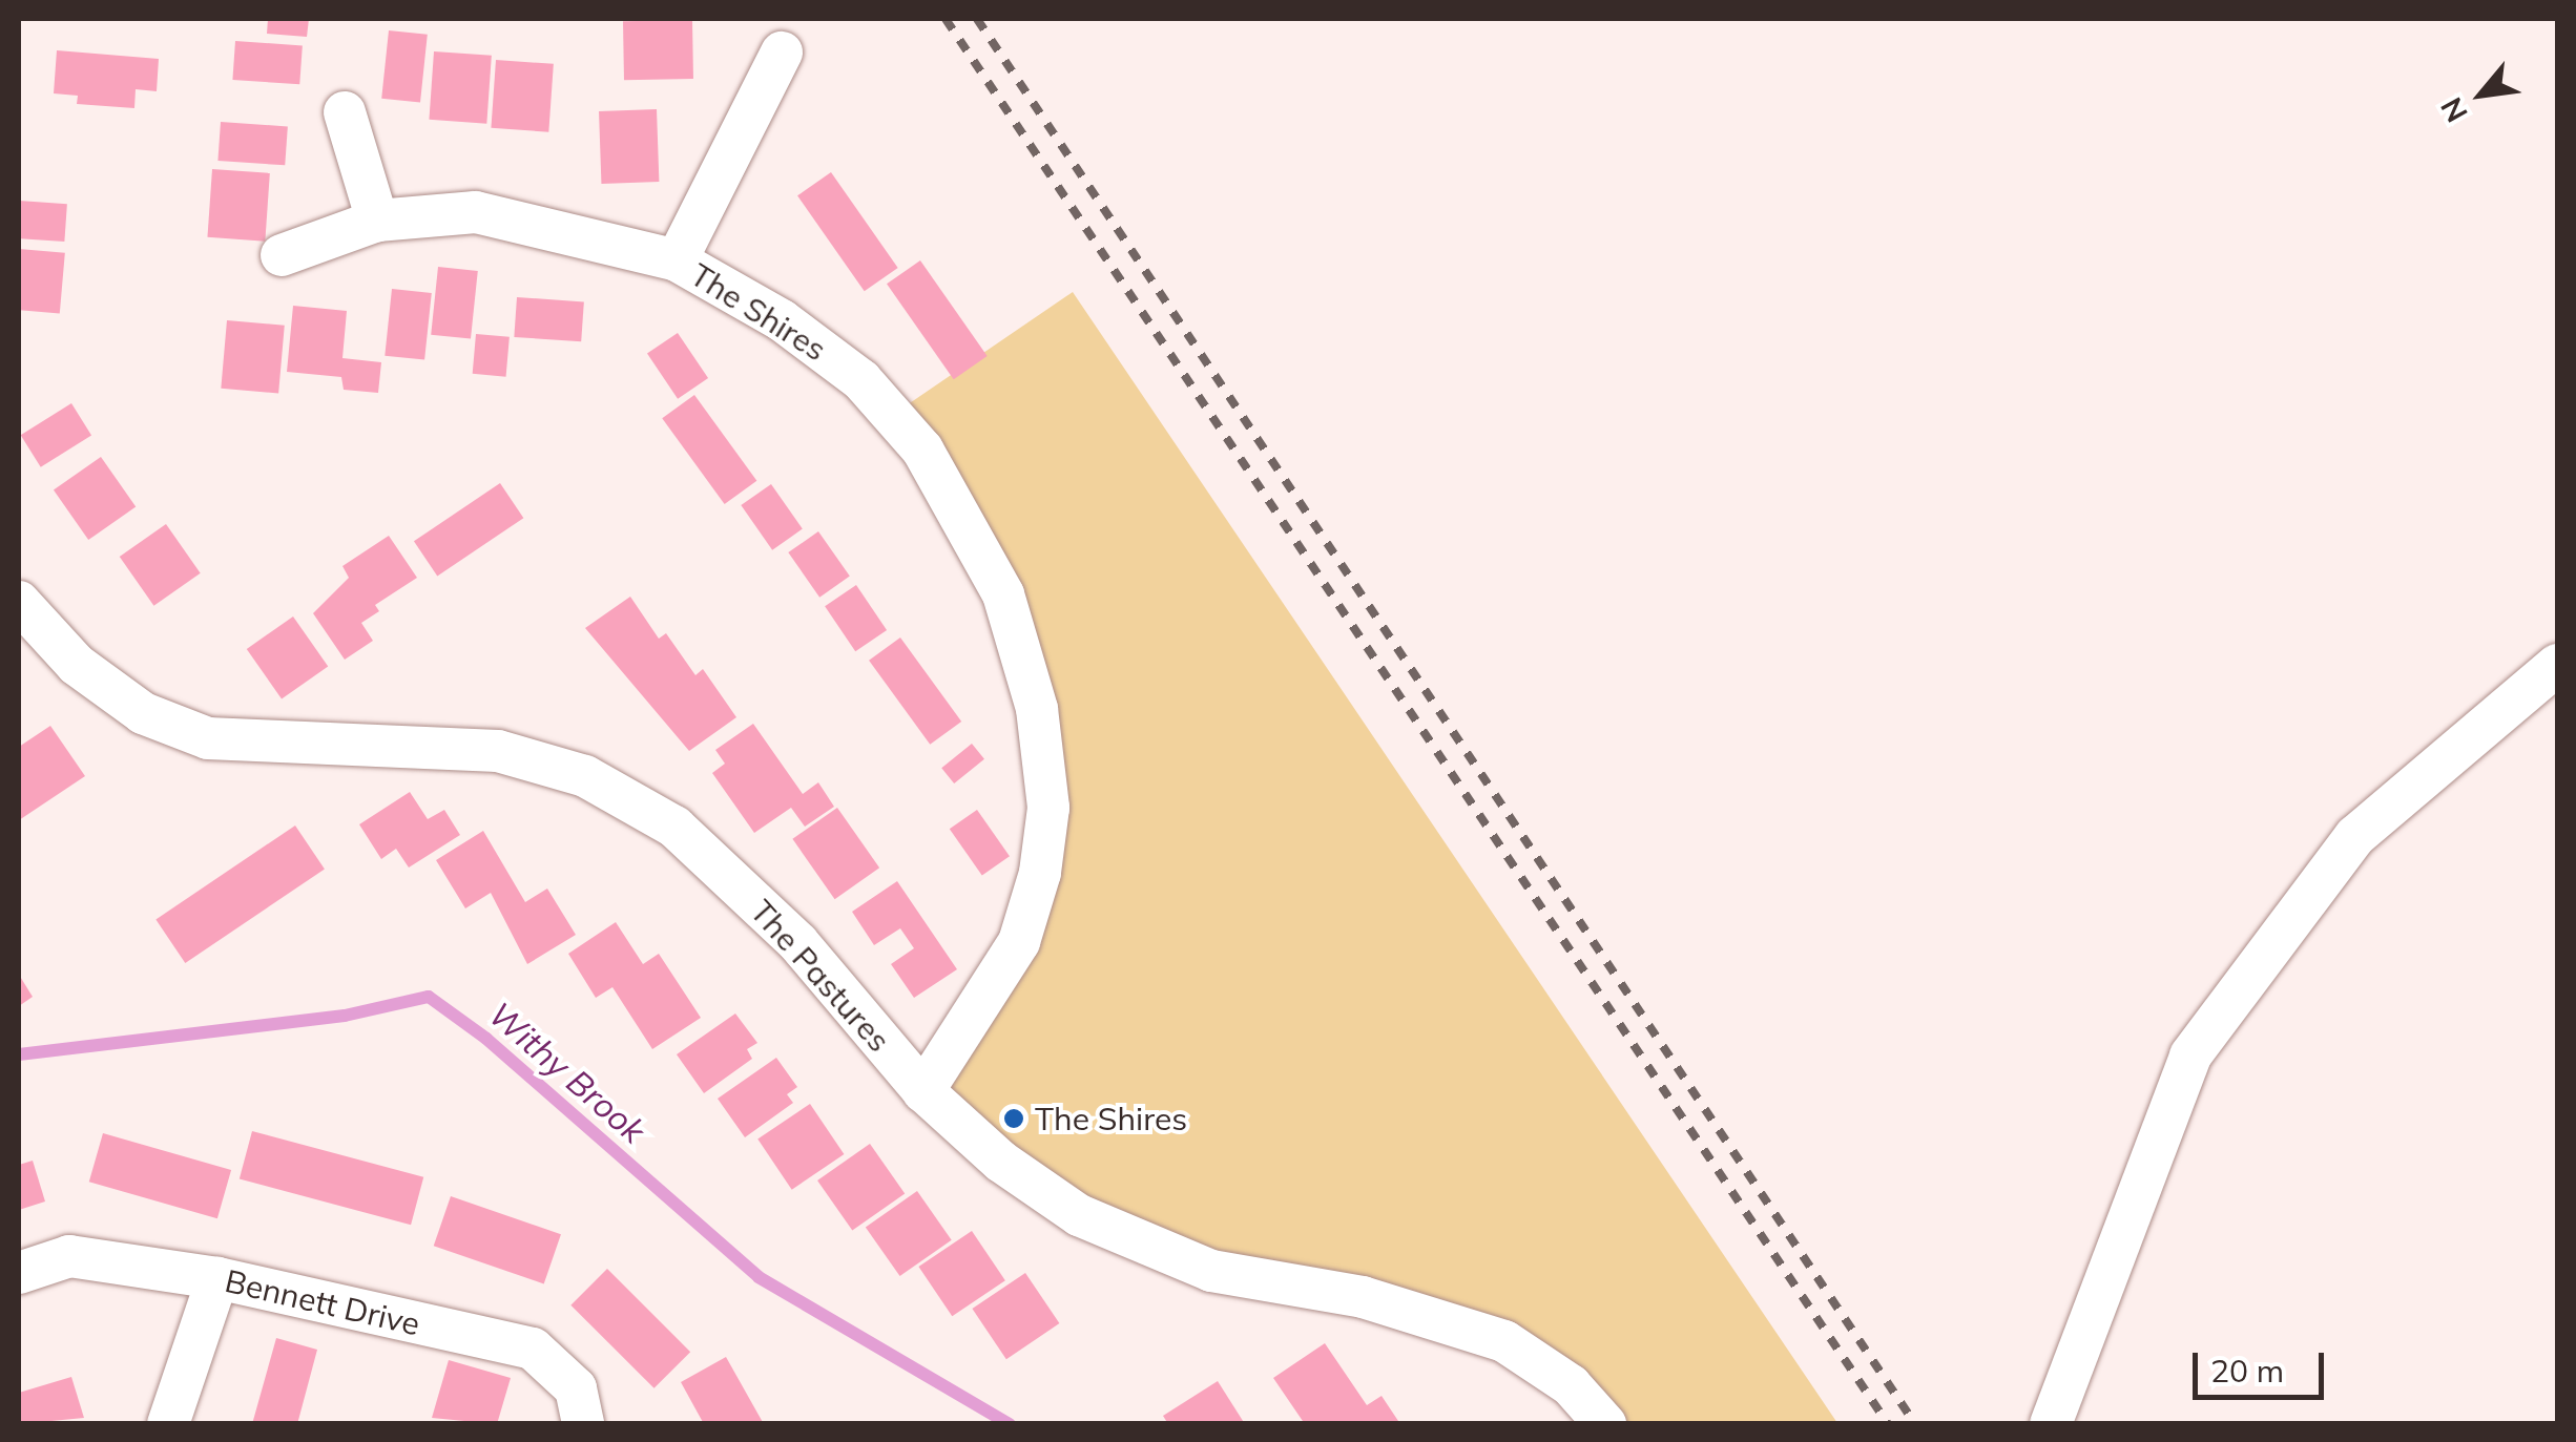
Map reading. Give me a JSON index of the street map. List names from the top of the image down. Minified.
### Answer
{"streets":{"street":["The Shires","The Pastures","Bennett Drive"]},"crossings":[["The Shires","The Pastures"]],"water":["Withy Brook"],"places":["The Shires"],"scale_bar":"20 m","north":"bottom left"}
